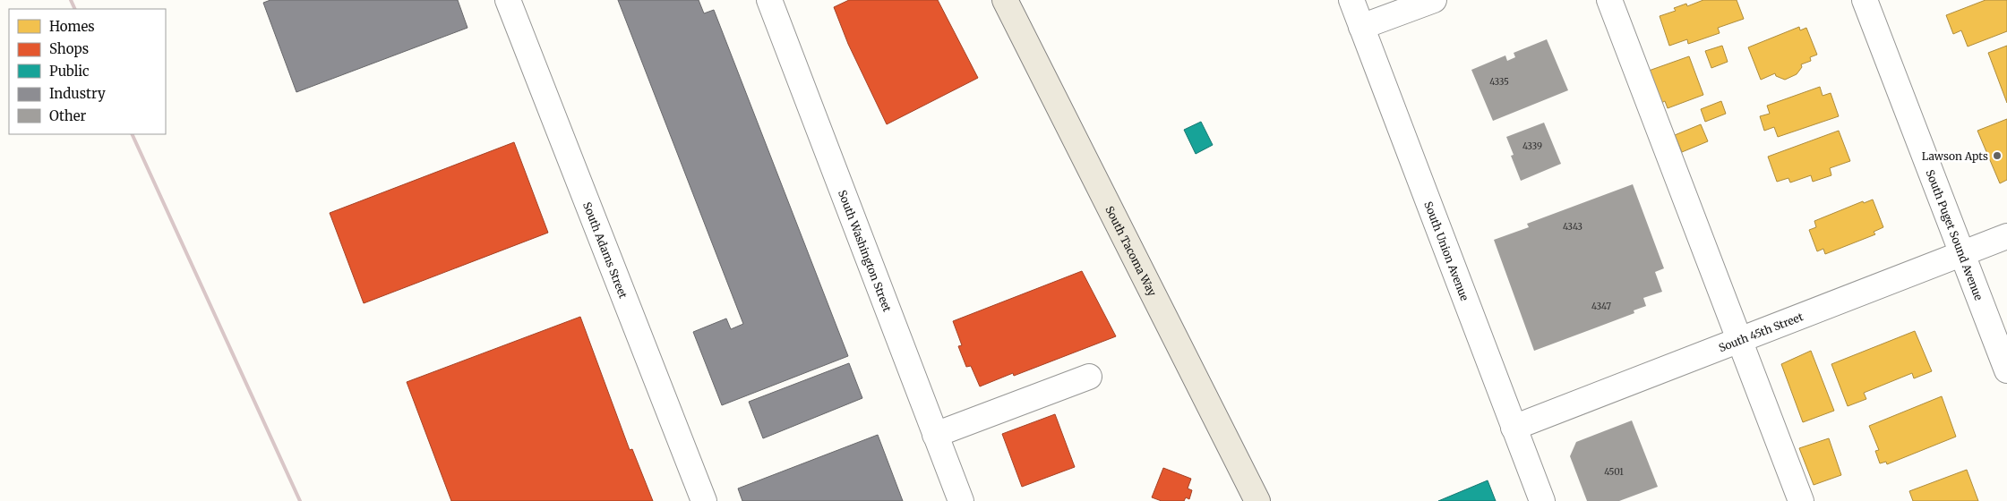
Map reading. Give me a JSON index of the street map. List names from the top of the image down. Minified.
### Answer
{"streets":{"main road":["South Tacoma Way"],"street":["South Puget Sound Avenue","South Adams Street","South Washington Street","South Union Avenue","South 45th Street"]},"crossings":[["South Puget Sound Avenue","South 45th Street"],["South Union Avenue","South 45th Street"]],"places":["Lawson Apts"],"house_numbers":["4335","4339","4343","4347","4501"],"legend":["Homes","Shops","Public","Industry","Other"]}
